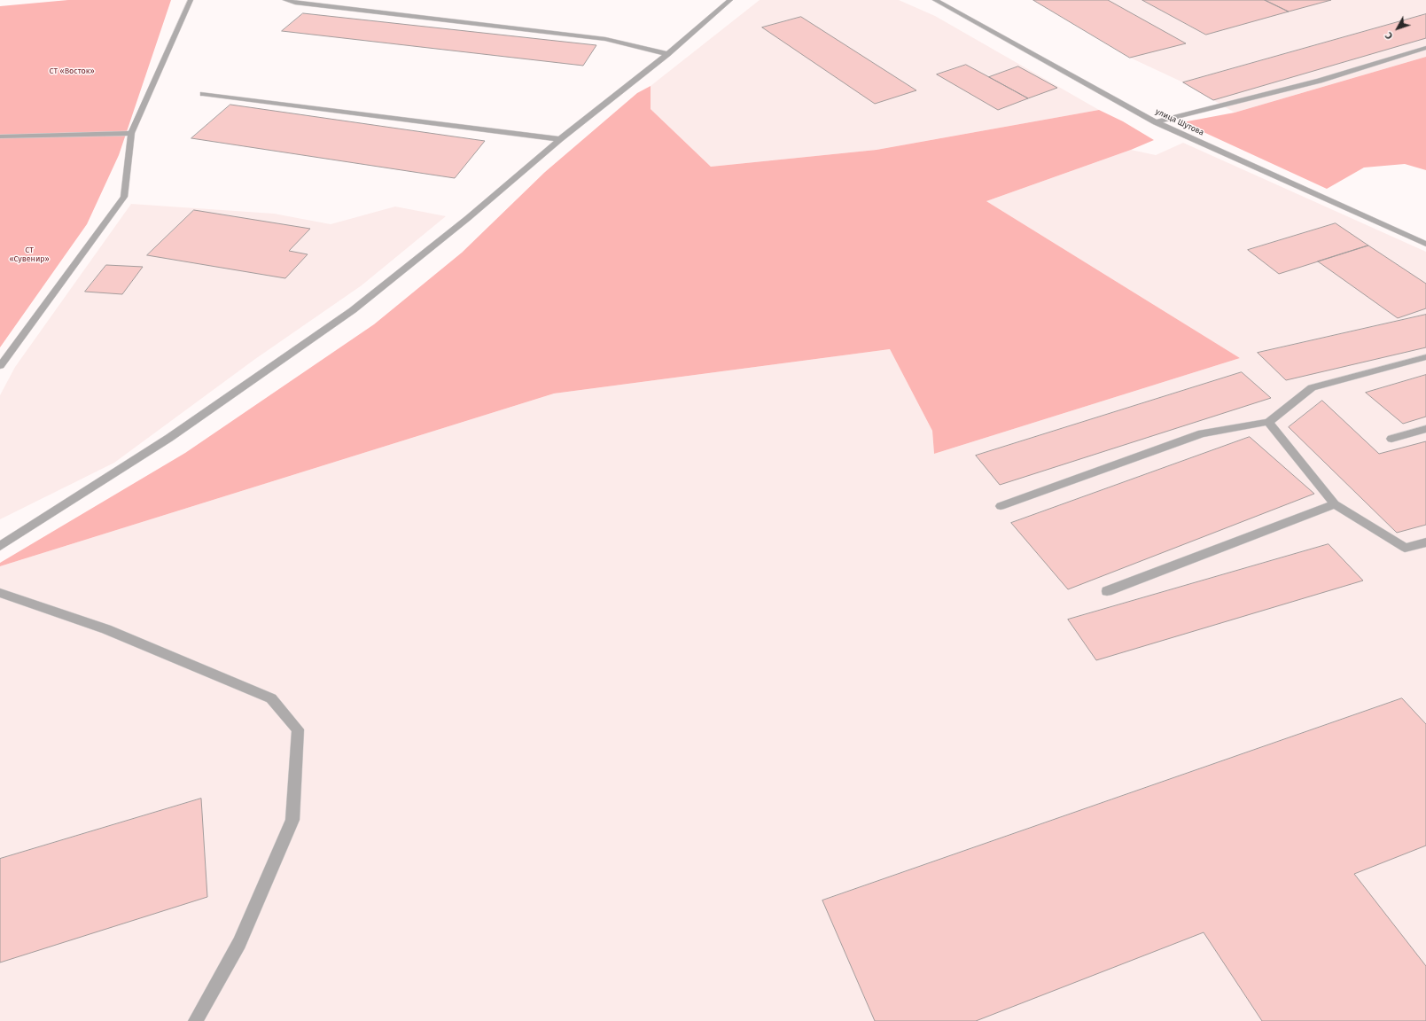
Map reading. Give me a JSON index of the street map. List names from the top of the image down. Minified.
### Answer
{"streets":{"street":["улица Шутова"]},"parks":["СТ «Восток»","СТ «Сувенир»"],"north":"bottom left"}
